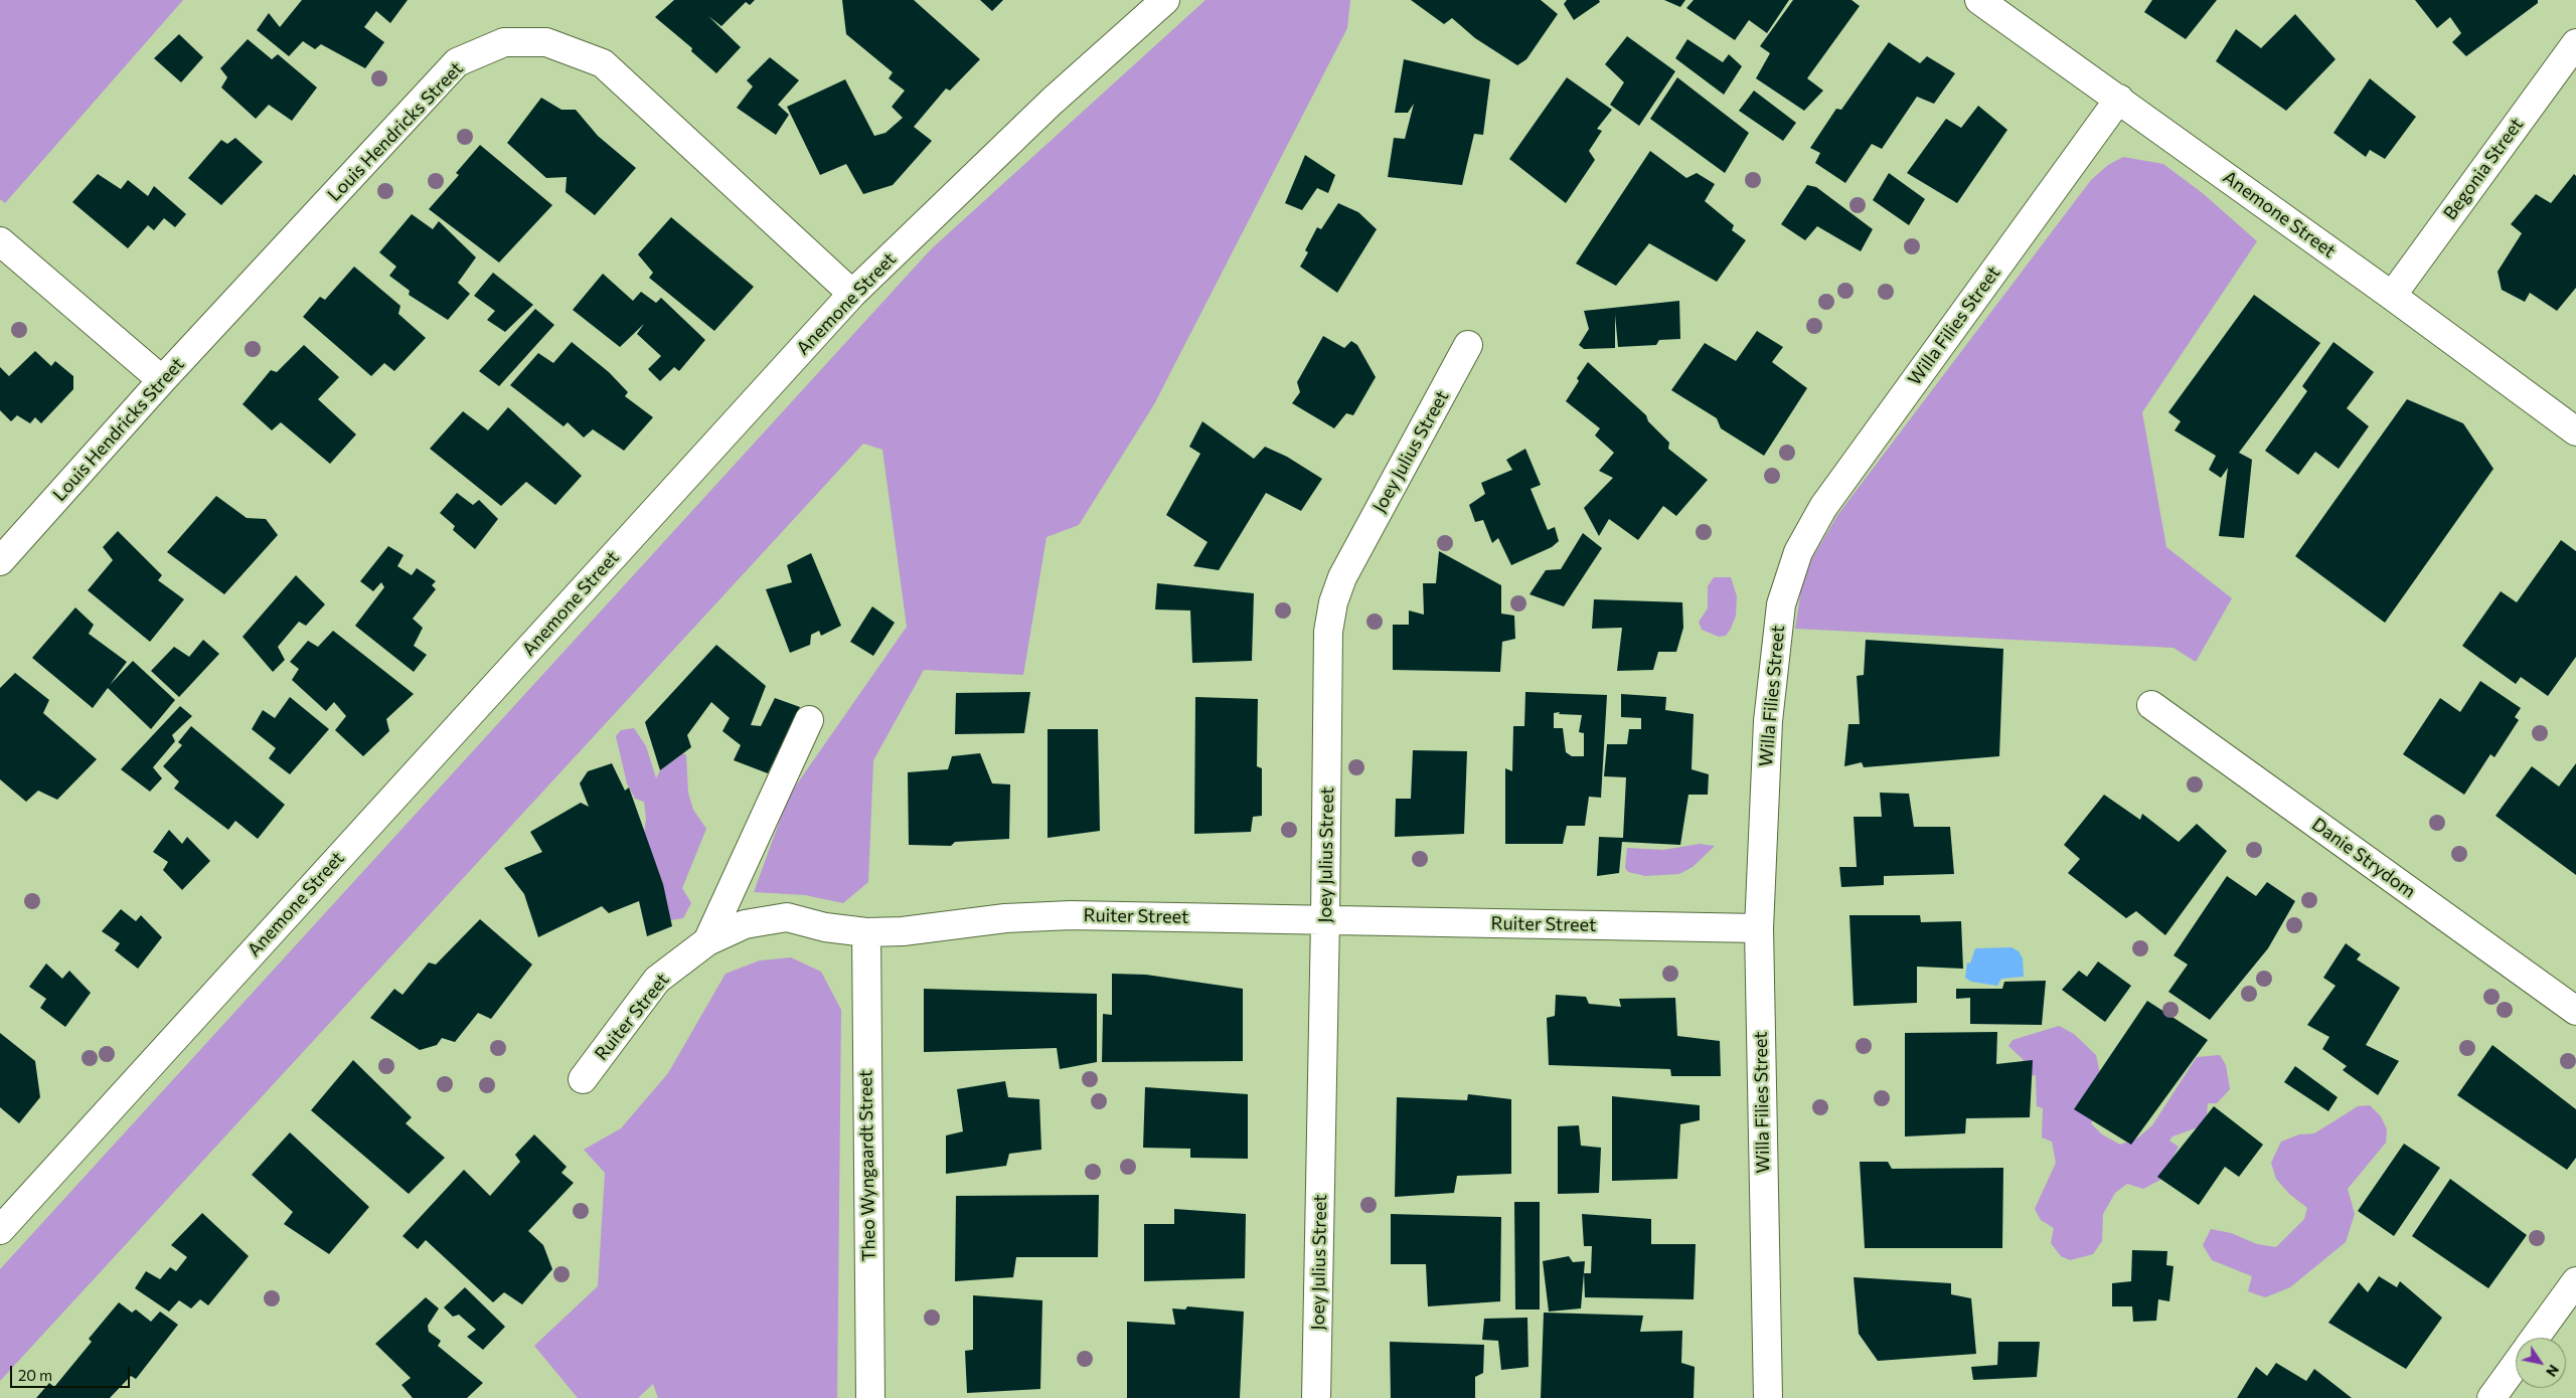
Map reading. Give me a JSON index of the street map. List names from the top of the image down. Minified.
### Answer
{"streets":{"street":["Louis Hendricks Street","Begonia Street","Anemone Street","Willa Filies Street","Joey Julius Street","Danie Strydom","Ruiter Street","Theo Wyngaardt Street"]},"crossings":[["Louis Hendricks Street","Anemone Street"],["Begonia Street","Anemone Street"],["Anemone Street","Willa Filies Street"],["Willa Filies Street","Ruiter Street"],["Joey Julius Street","Ruiter Street"],["Ruiter Street","Theo Wyngaardt Street"]],"scale_bar":"20 m","north":"bottom right"}
